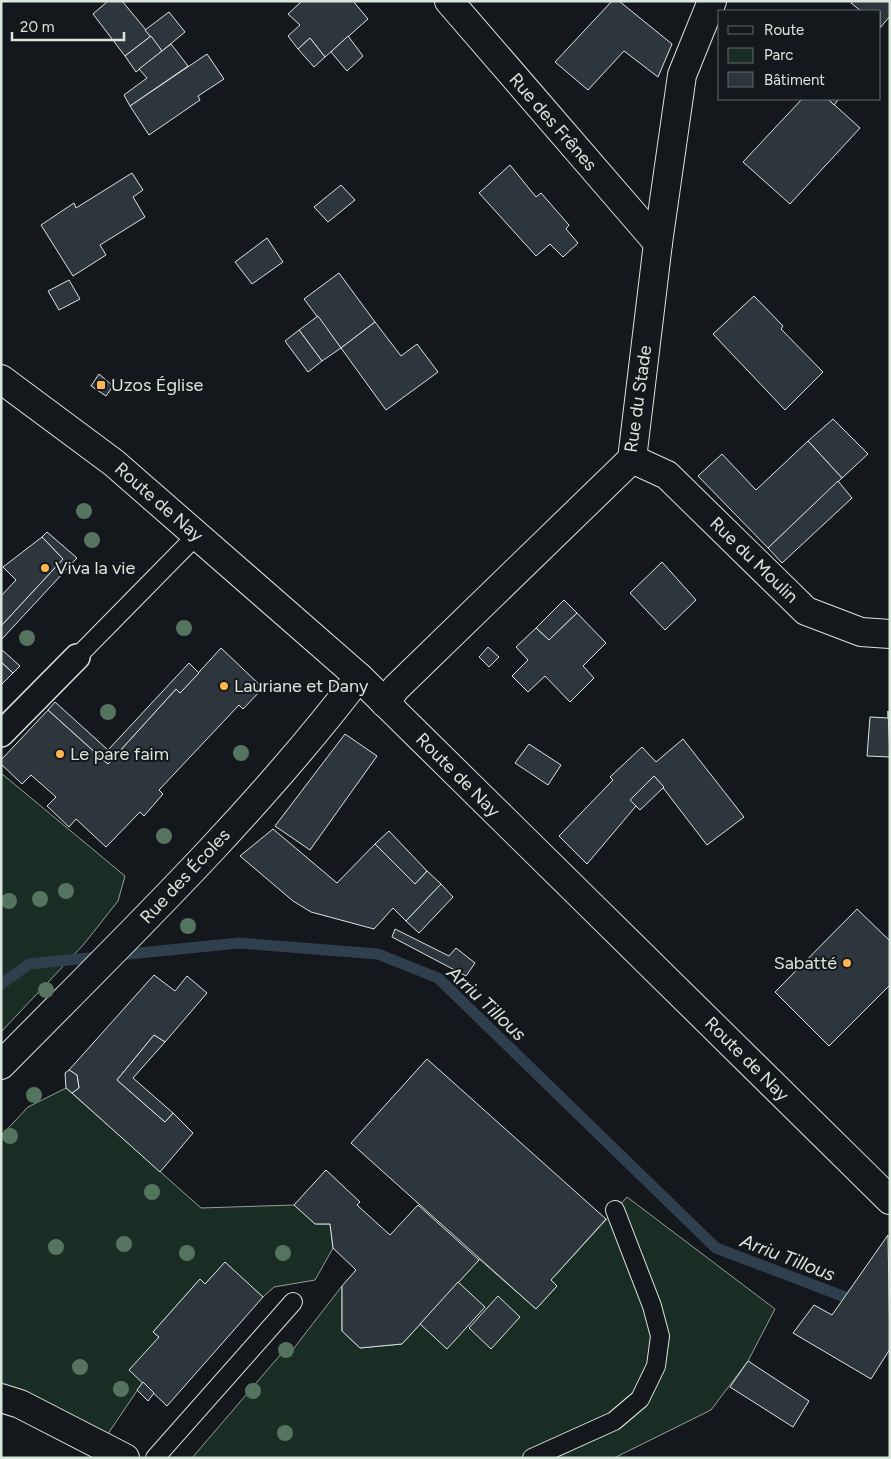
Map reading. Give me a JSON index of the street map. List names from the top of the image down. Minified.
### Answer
{"streets":{"street":["Rue des Frênes","Rue du Stade","Route de Nay","Rue du Moulin","Rue des Écoles"]},"crossings":[["Rue des Frênes","Rue du Stade"],["Rue du Stade","Route de Nay"],["Rue du Stade","Rue du Moulin"],["Route de Nay","Rue des Écoles"]],"water":["Arriu Tillous"],"places":{"transit":["Uzos Église"],"other":["Viva la vie","Lauriane et Dany","Le pare faim","Sabatté"]},"legend":["Route","Parc","Bâtiment"],"scale_bar":"20 m"}
